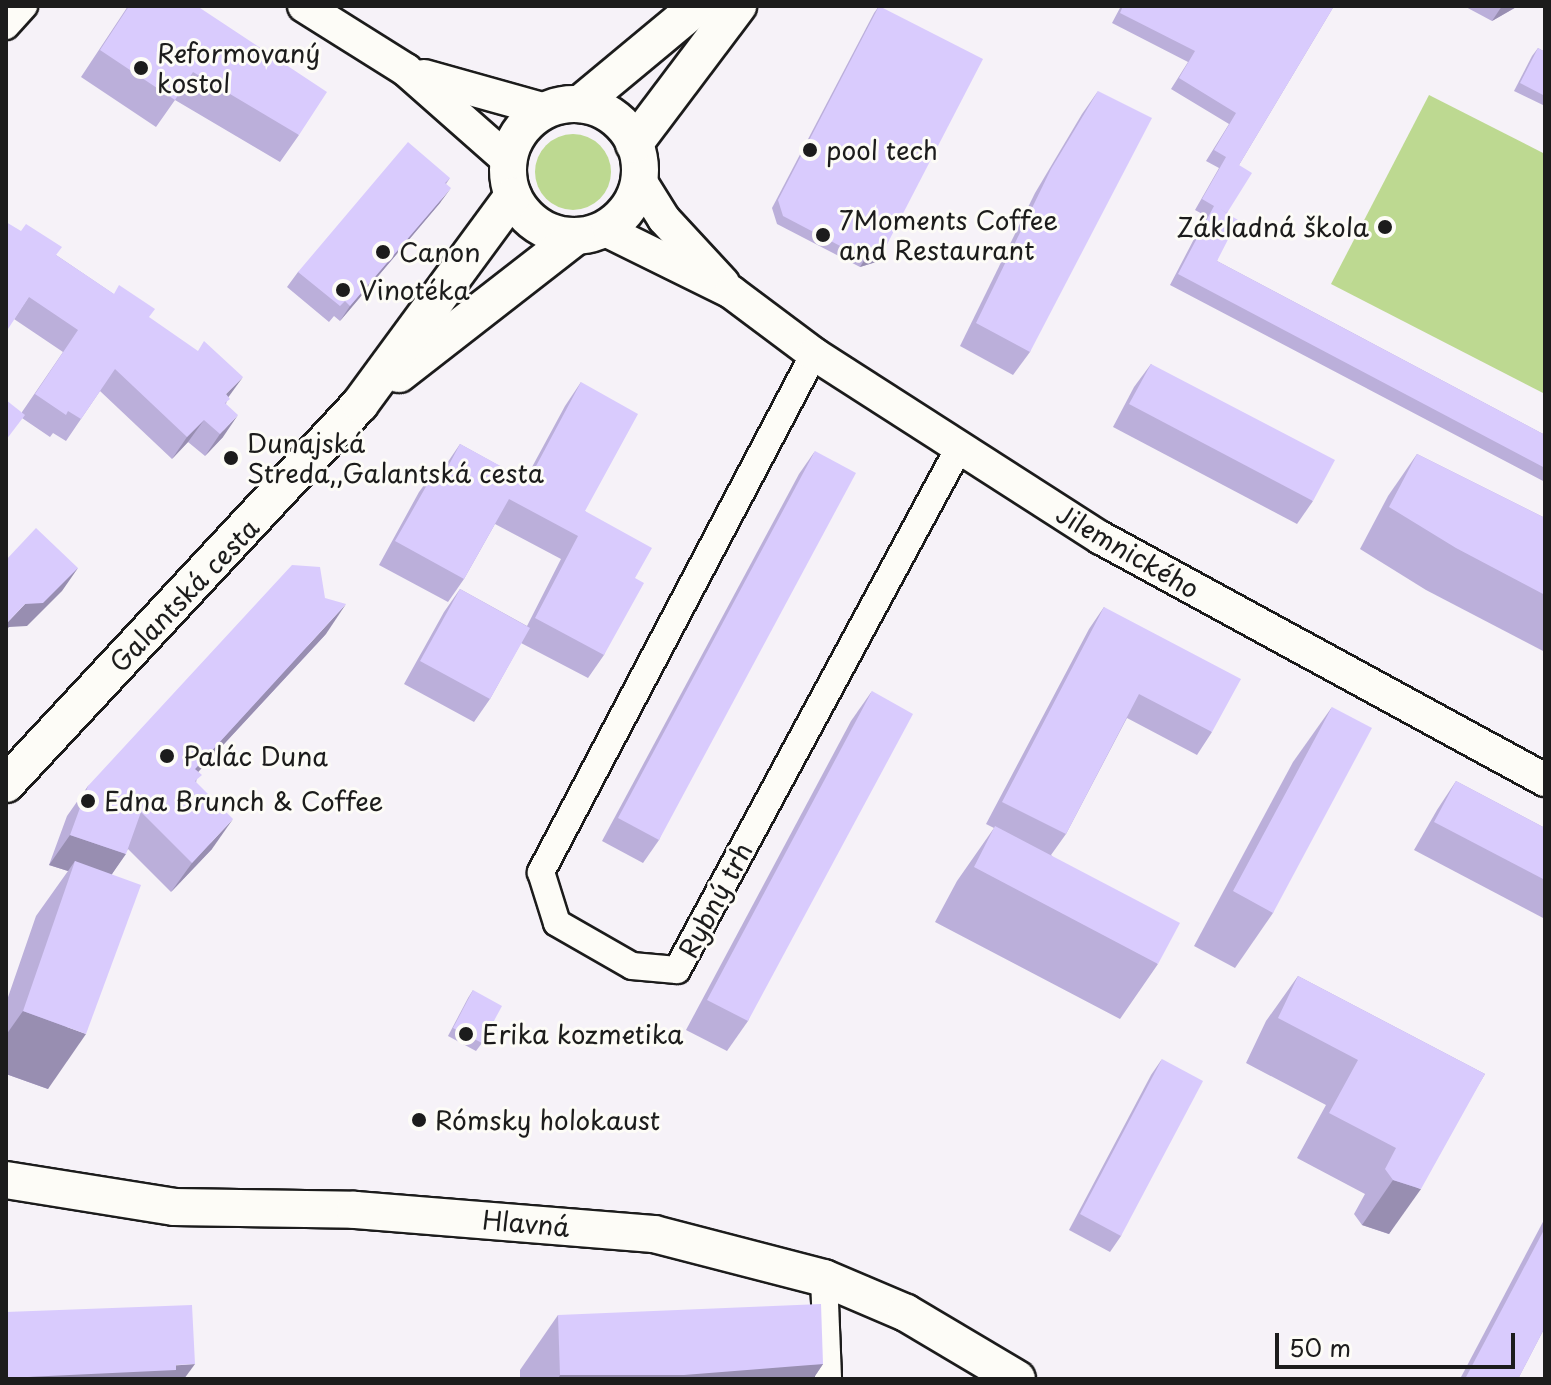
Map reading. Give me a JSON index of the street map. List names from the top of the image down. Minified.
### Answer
{"streets":{"main road":["Galantská cesta","Hlavná"],"street":["Jilemnického","Rybný trh"]},"crossings":[["Jilemnického","Galantská cesta"],["Jilemnického","Rybný trh"]],"places":["Reformovaný kostol","pool tech","Základná škola","7Moments Coffee and Restaurant","Canon","Vinotéka","Dunajská Streda,,Galantská cesta","Palác Duna","Edna Brunch & Coffee","Erika kozmetika","Rómsky holokaust"],"scale_bar":"50 m"}
